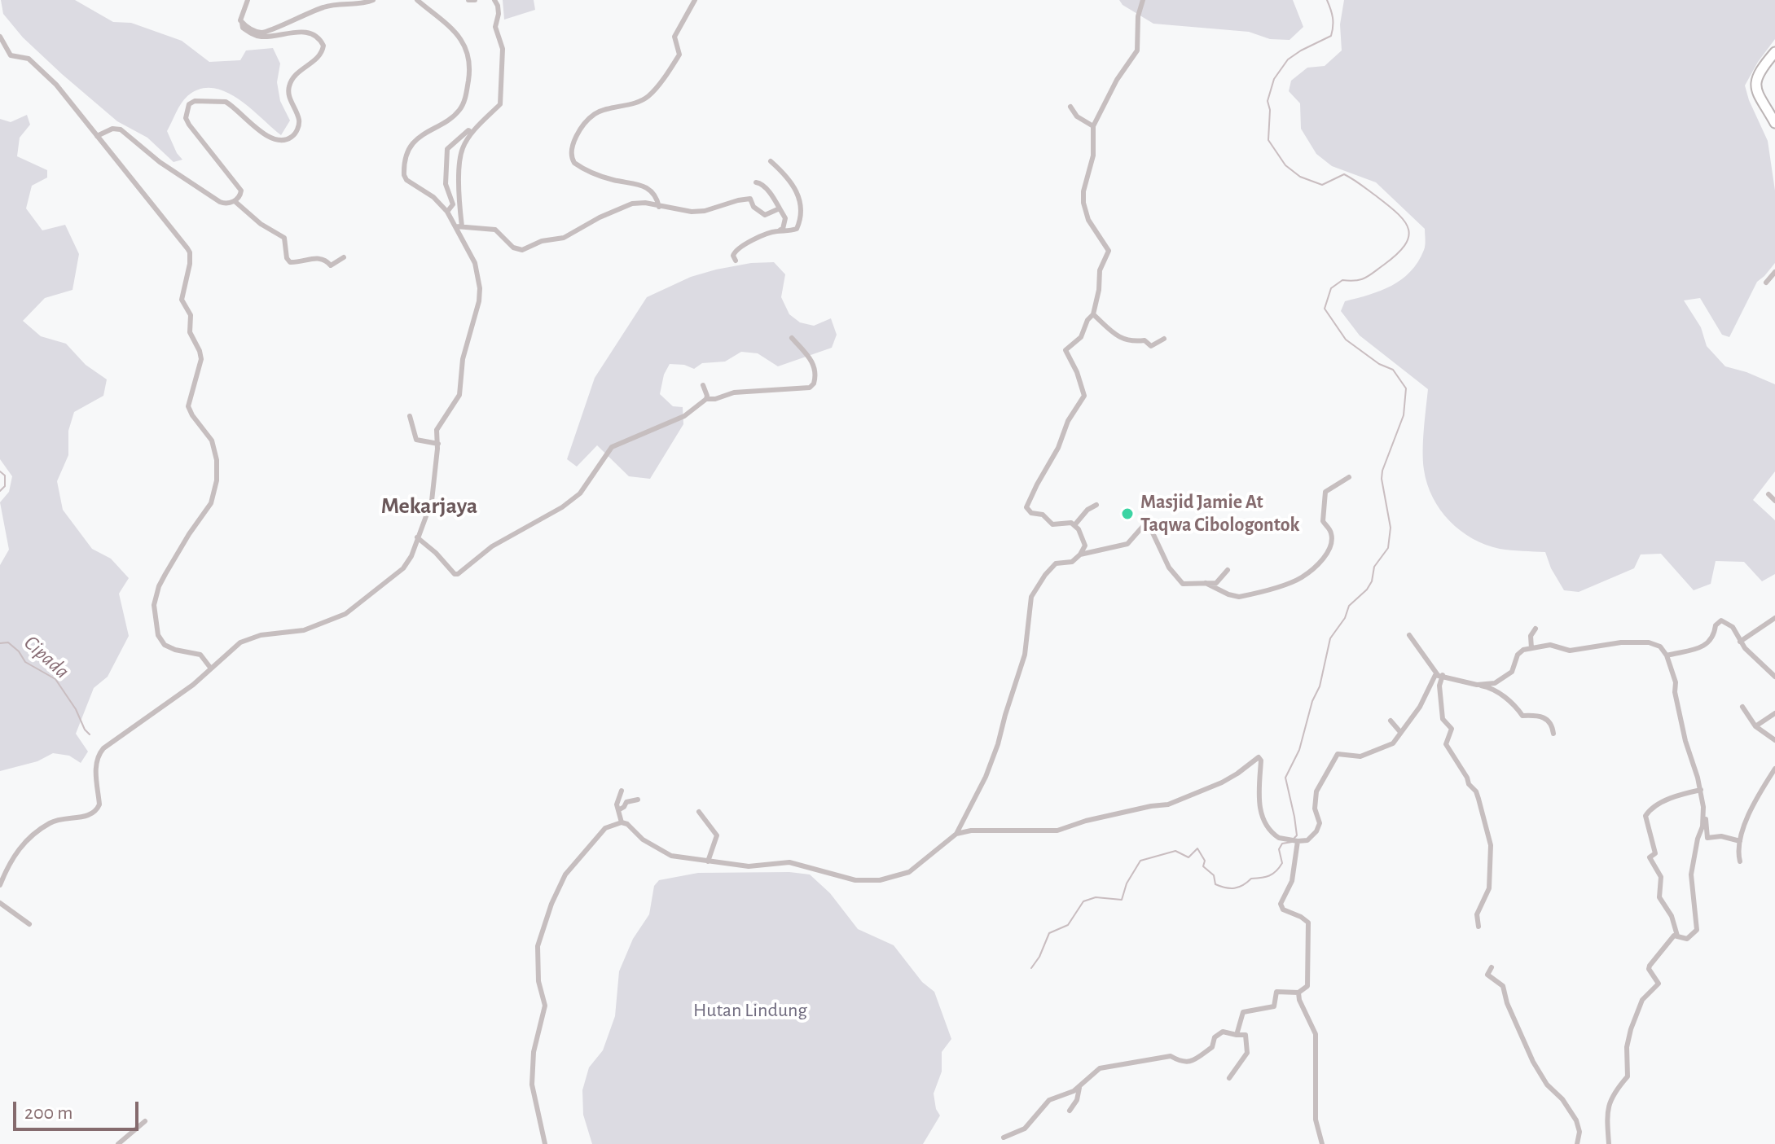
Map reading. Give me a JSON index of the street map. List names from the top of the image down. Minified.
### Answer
{"districts":["Mekarjaya"],"water":["Cipada"],"parks":["Hutan Lindung"],"places":["Masjid Jamie At Taqwa Cibologontok"],"scale_bar":"200 m"}
